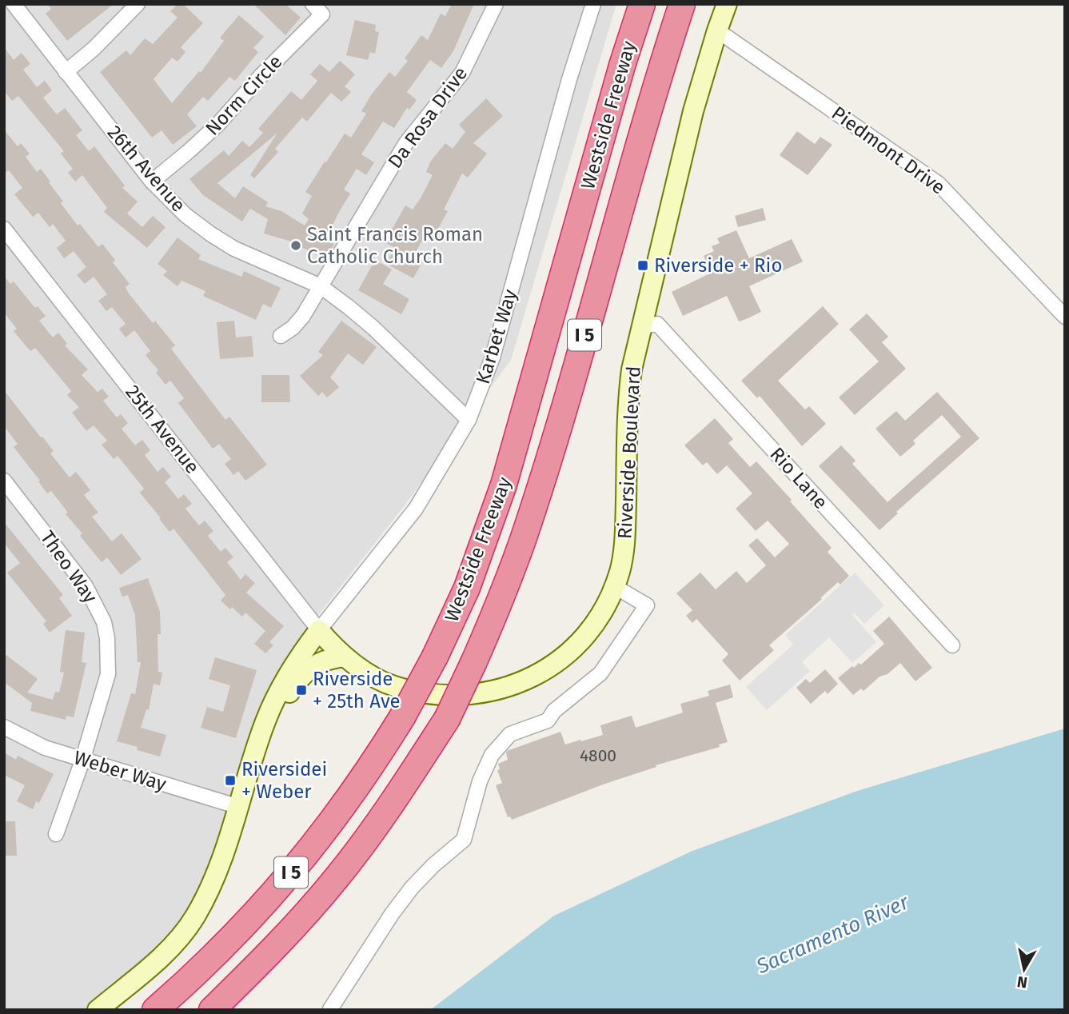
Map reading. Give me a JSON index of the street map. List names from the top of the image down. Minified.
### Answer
{"streets":{"highway":["Westside Freeway","I 5"],"street":["Norm Circle","Da Rosa Drive","Piedmont Drive","26th Avenue","Karbet Way","25th Avenue","Riverside Boulevard","Rio Lane","Theo Way","Weber Way"]},"crossings":[["Norm Circle","26th Avenue"],["Da Rosa Drive","26th Avenue"],["Piedmont Drive","Riverside Boulevard"],["26th Avenue","Karbet Way"],["Karbet Way","25th Avenue"],["Karbet Way","Riverside Boulevard"],["25th Avenue","Riverside Boulevard"],["Riverside Boulevard","Rio Lane"],["Theo Way","Weber Way"]],"water":["Sacramento River"],"places":{"other":["Saint Francis Roman Catholic Church"],"transit":["Riverside + Rio","Riverside + 25th Ave","Riversidei + Weber"]},"house_numbers":["4800"],"north":"bottom"}
